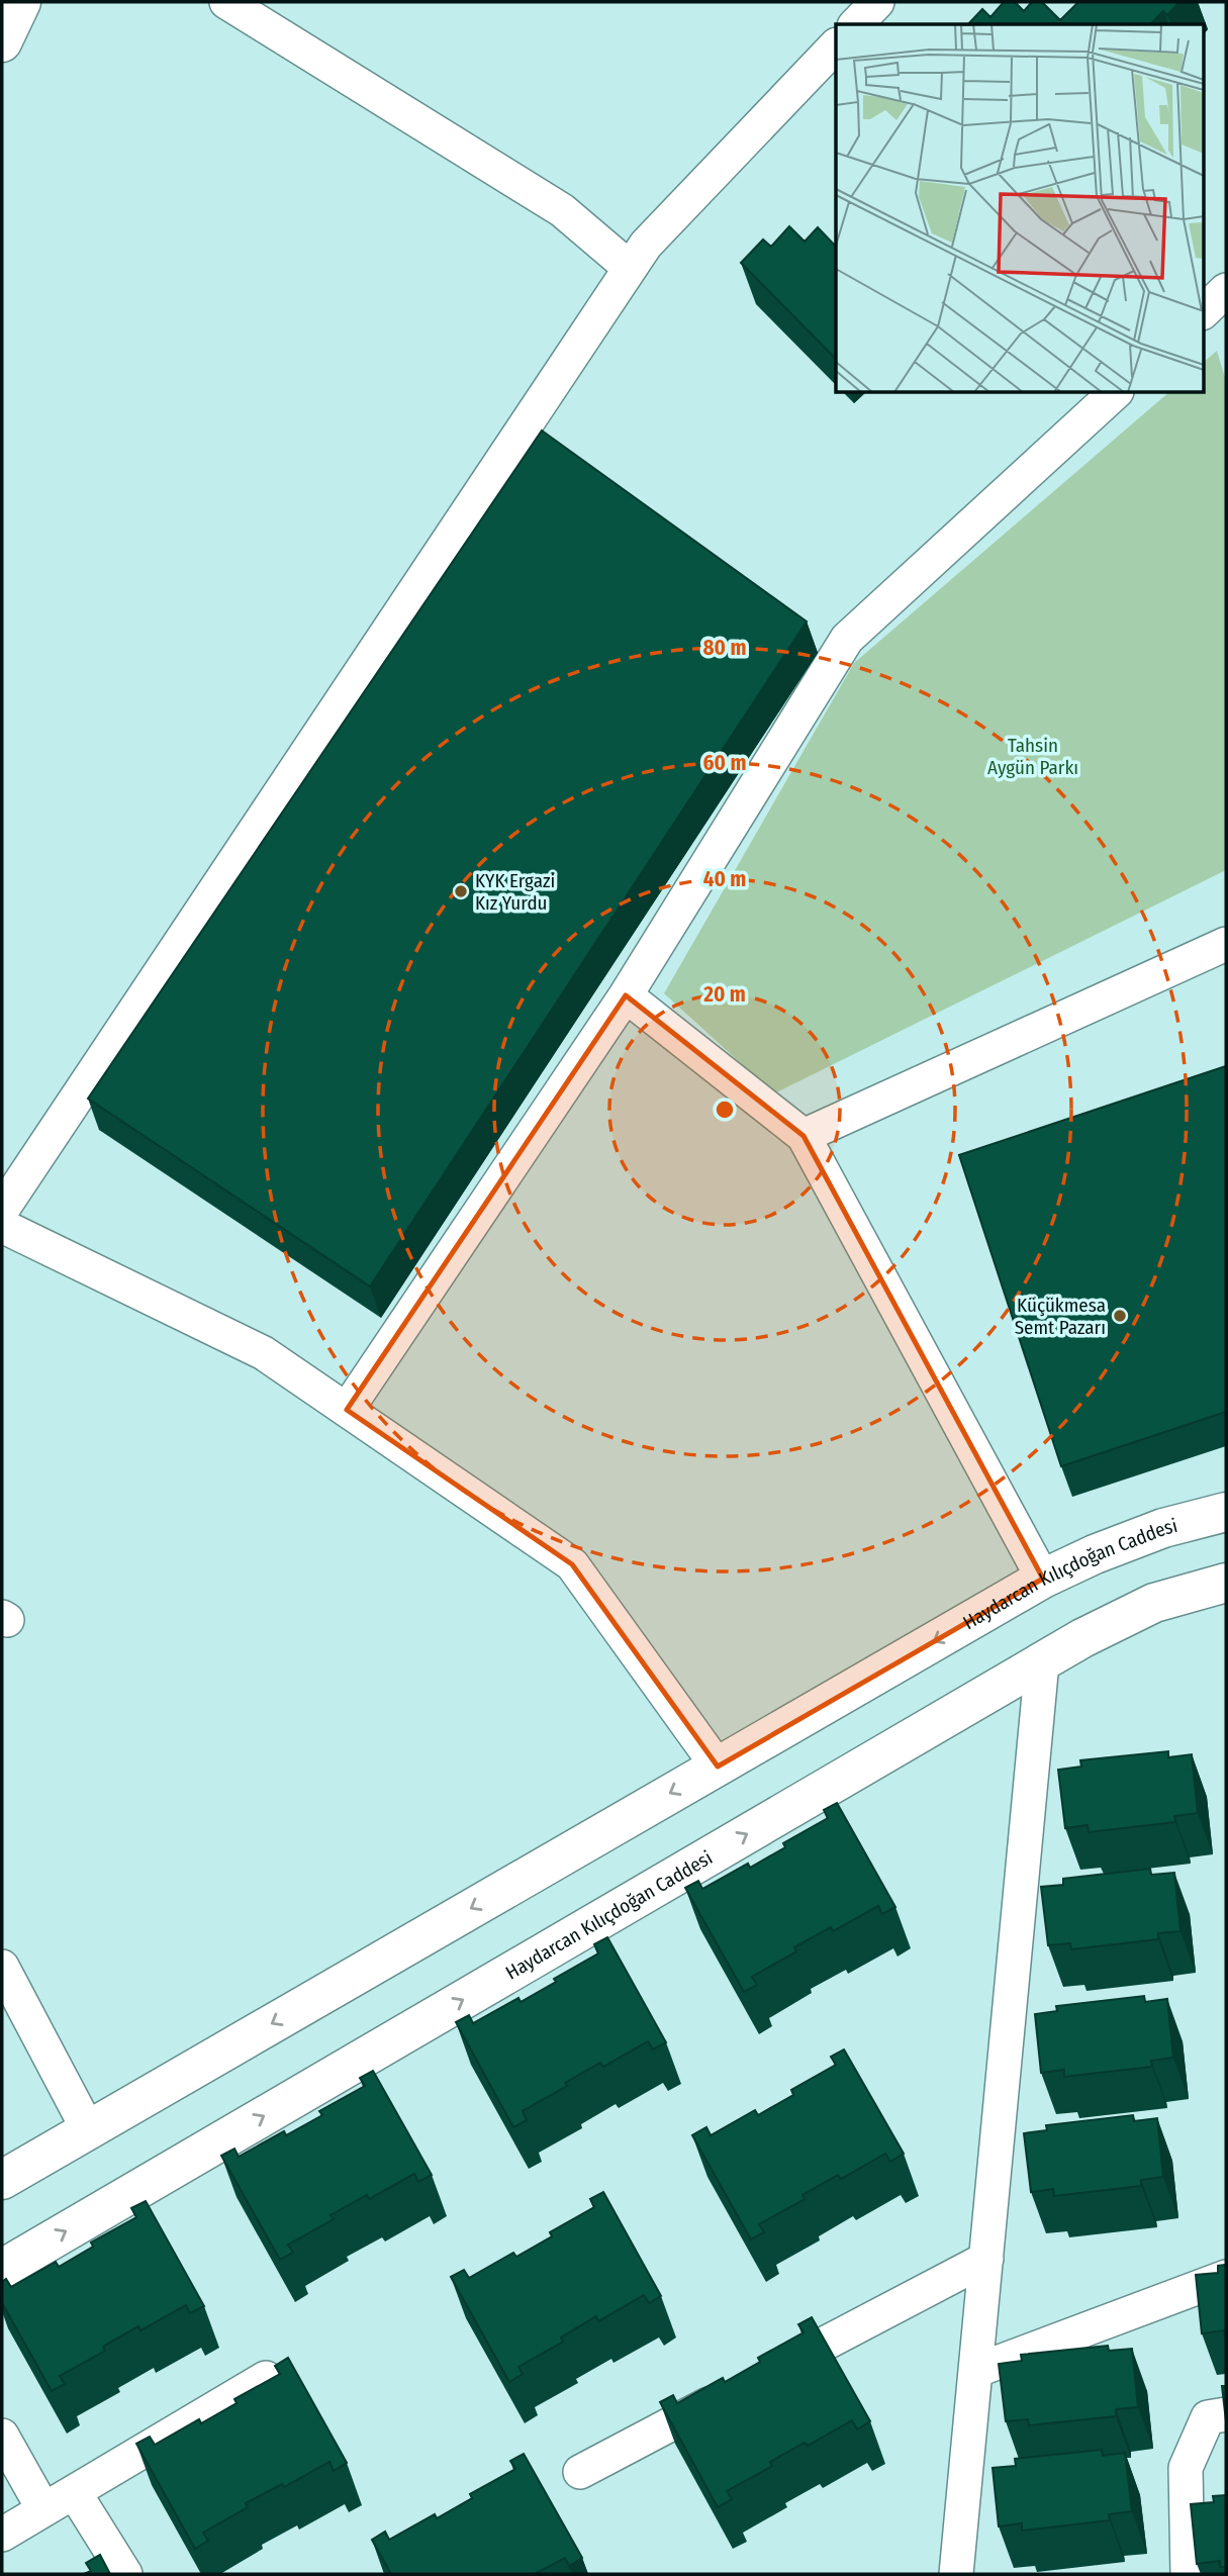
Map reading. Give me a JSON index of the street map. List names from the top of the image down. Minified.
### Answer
{"streets":{"main road":["Haydarcan Kılıçdoğan Caddesi"]},"parks":["Tahsin Aygün Parkı"],"places":["KYK Ergazi Kız Yurdu","Küçükmesa Semt Pazarı"],"rings":["80 m","60 m","40 m","20 m"]}
